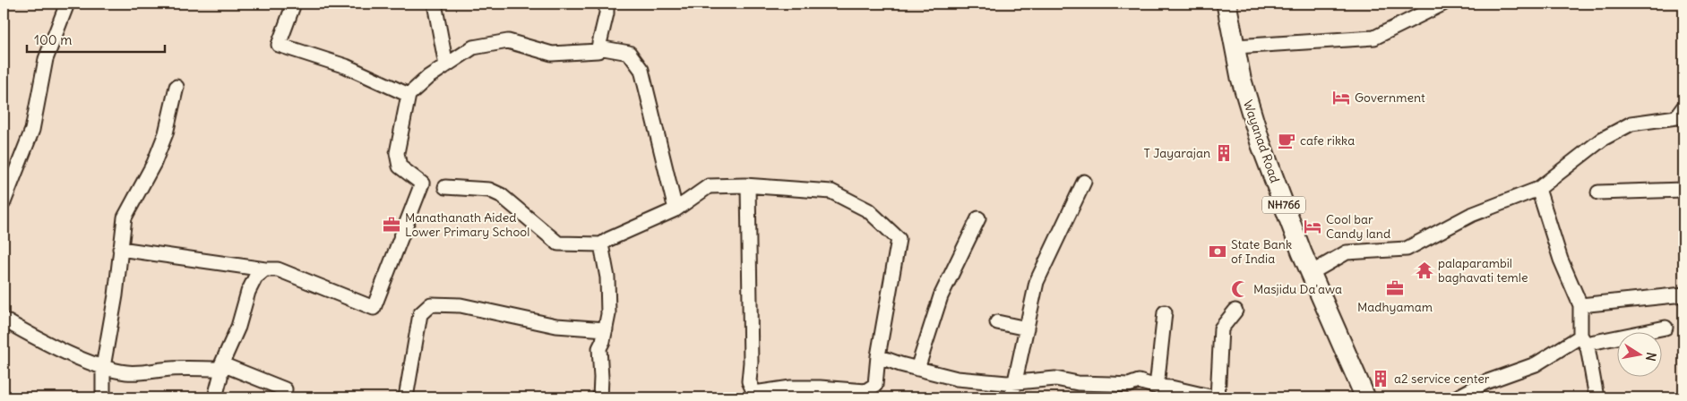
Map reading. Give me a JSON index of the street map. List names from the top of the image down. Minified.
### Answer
{"streets":{"highway":["Wayanad Road","NH766"]},"places":{"hotel":["Government","Cool bar Candy land"],"cafe":["cafe rikka"],"building":["T Jayarajan","a2 service center"],"office":["Manathanath Aided Lower Primary School","Madhyamam"],"bank":["State Bank of India"],"temple":["palaparambil baghavati temle"],"mosque":["Masjidu Da'awa"]},"scale_bar":"100 m","north":"right"}
